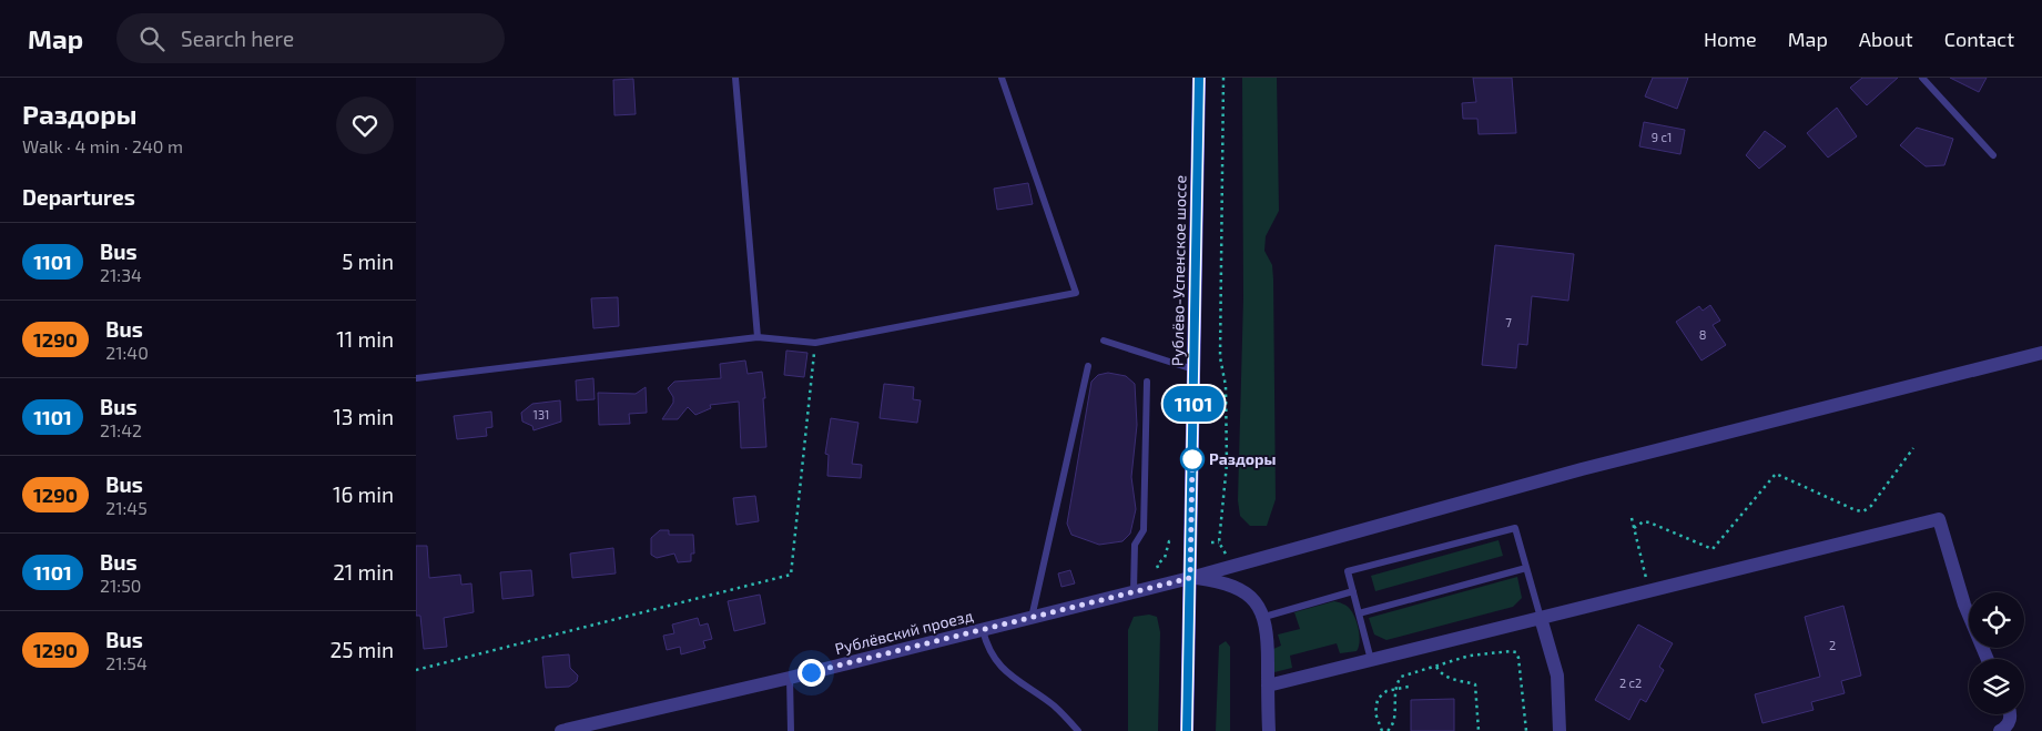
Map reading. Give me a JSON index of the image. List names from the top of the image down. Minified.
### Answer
{"streets":{"main road":["Рублёво-Успенское шоссе"],"street":["Рублёвский проезд"]},"crossings":[["Рублёво-Успенское шоссе","Рублёвский проезд"]],"places":["Раздоры"],"lines":["bus line 1101"],"house_numbers":["9 с1","7","8","131","2","2 с2"],"page":{"header":"Map","search":"Search here","nav":["Home","Map","About","Contact"],"heading":[["Раздоры","Walk · 4 min · 240 m"],"Departures"],"on_map":"1101","list":[{"mark":"1101","name":"Bus","note":"21:34","value":"5 min"},{"mark":"1290","name":"Bus","note":"21:40","value":"11 min"},{"mark":"1101","name":"Bus","note":"21:42","value":"13 min"},{"mark":"1290","name":"Bus","note":"21:45","value":"16 min"},{"mark":"1101","name":"Bus","note":"21:50","value":"21 min"},{"mark":"1290","name":"Bus","note":"21:54","value":"25 min"}]}}
